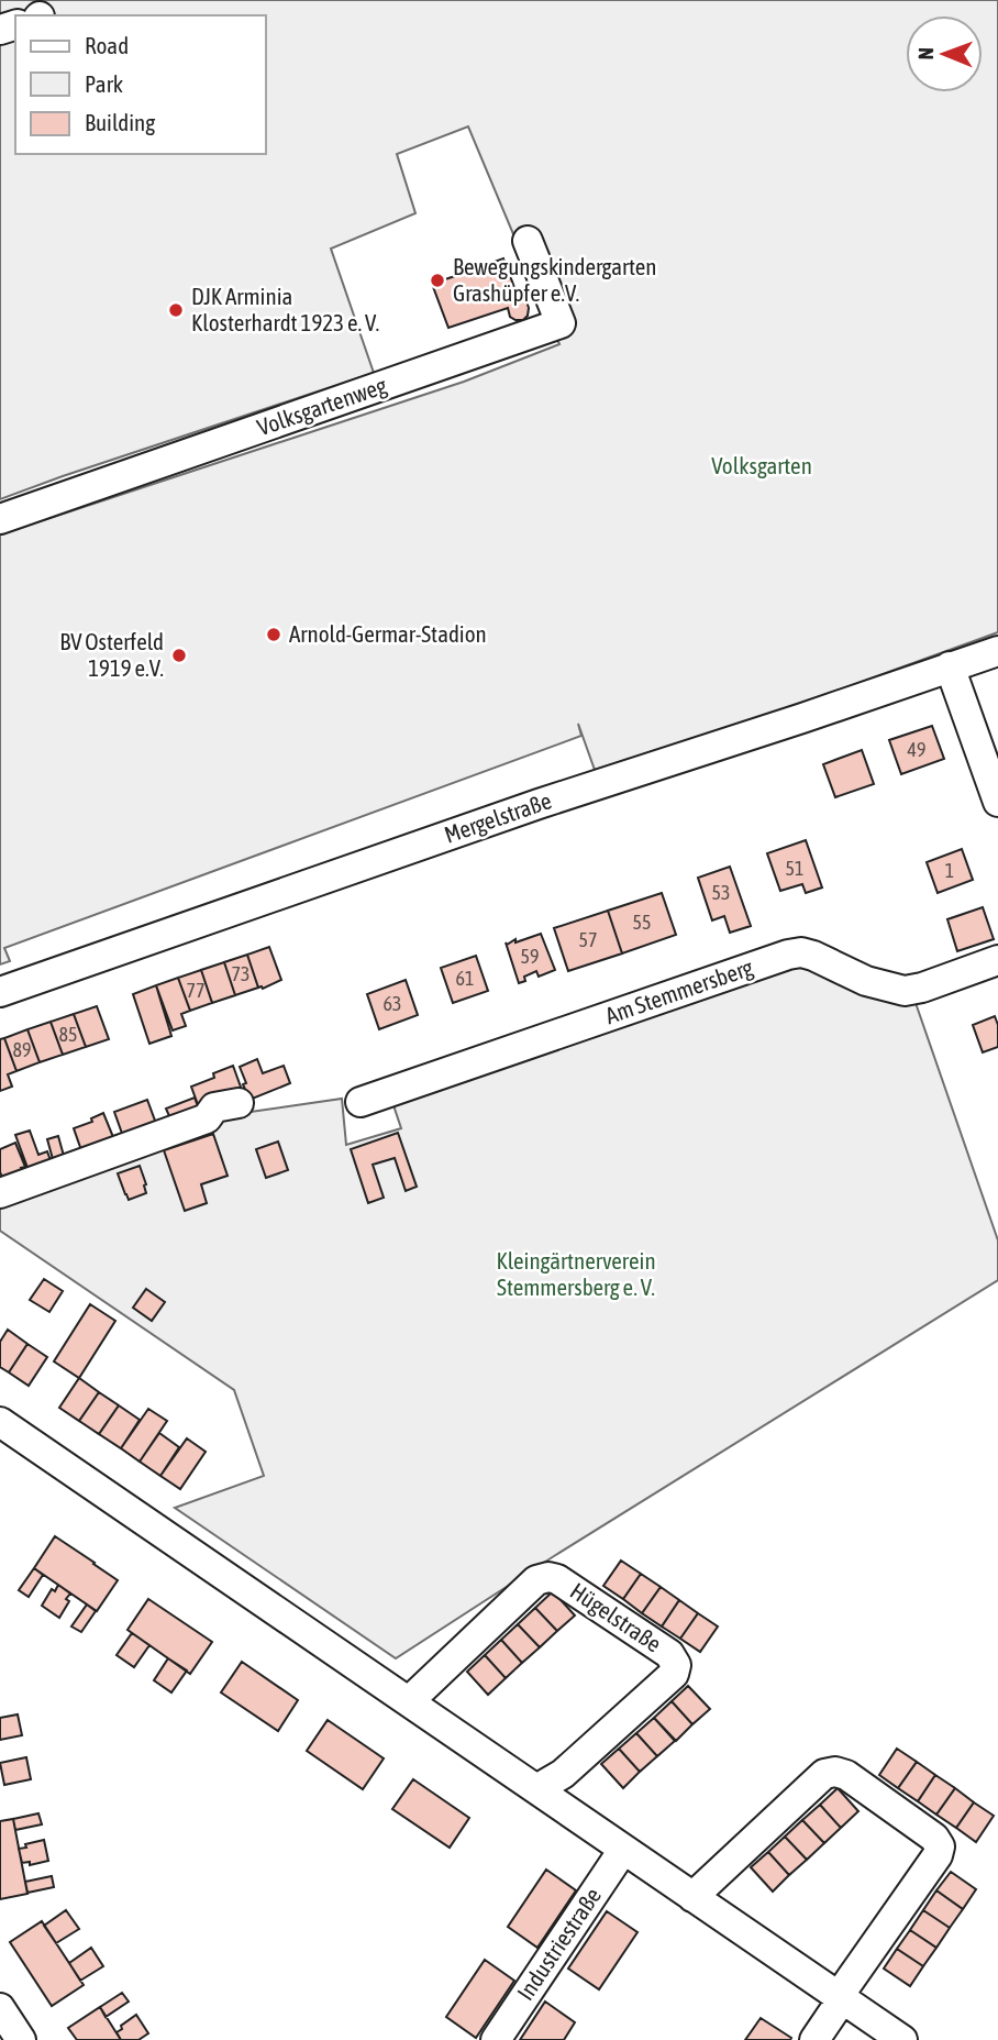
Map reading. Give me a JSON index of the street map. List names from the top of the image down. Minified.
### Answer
{"streets":{"street":["Volksgartenweg","Mergelstraße","Am Stemmersberg","Hügelstraße","Industriestraße"]},"parks":["Volksgarten","Kleingärtnerverein Stemmersberg e. V."],"places":["Bewegungskindergarten Grashüpfer e.V.","DJK Arminia Klosterhardt 1923 e. V.","Arnold-Germar-Stadion","BV Osterfeld 1919 e.V."],"house_numbers":["49","51","1","53","55","57","59","73","61","77","63","85","89"],"legend":["Road","Park","Building"],"north":"left"}
